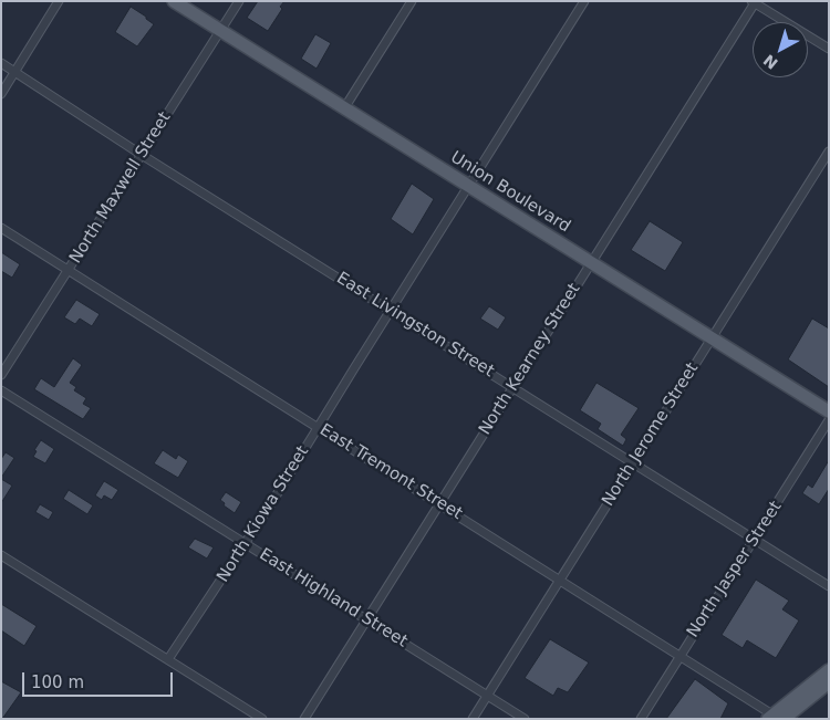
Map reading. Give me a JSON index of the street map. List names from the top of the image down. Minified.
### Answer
{"streets":{"main road":["Union Boulevard"],"street":["North Maxwell Street","East Livingston Street","North Kearney Street","North Jerome Street","East Tremont Street","North Kiowa Street","North Jasper Street","East Highland Street"]},"crossings":[["North Maxwell Street","Union Boulevard"],["North Maxwell Street","East Livingston Street"],["North Maxwell Street","East Tremont Street"],["Union Boulevard","North Kearney Street"],["Union Boulevard","North Jerome Street"],["Union Boulevard","North Kiowa Street"],["East Livingston Street","North Kearney Street"],["East Livingston Street","North Jerome Street"],["East Livingston Street","North Kiowa Street"],["East Livingston Street","North Jasper Street"],["North Kearney Street","East Tremont Street"],["North Kearney Street","East Highland Street"],["North Jerome Street","East Tremont Street"],["North Jerome Street","East Highland Street"],["East Tremont Street","North Kiowa Street"],["East Tremont Street","North Jasper Street"],["North Kiowa Street","East Highland Street"]],"scale_bar":"100 m","north":"bottom left"}
